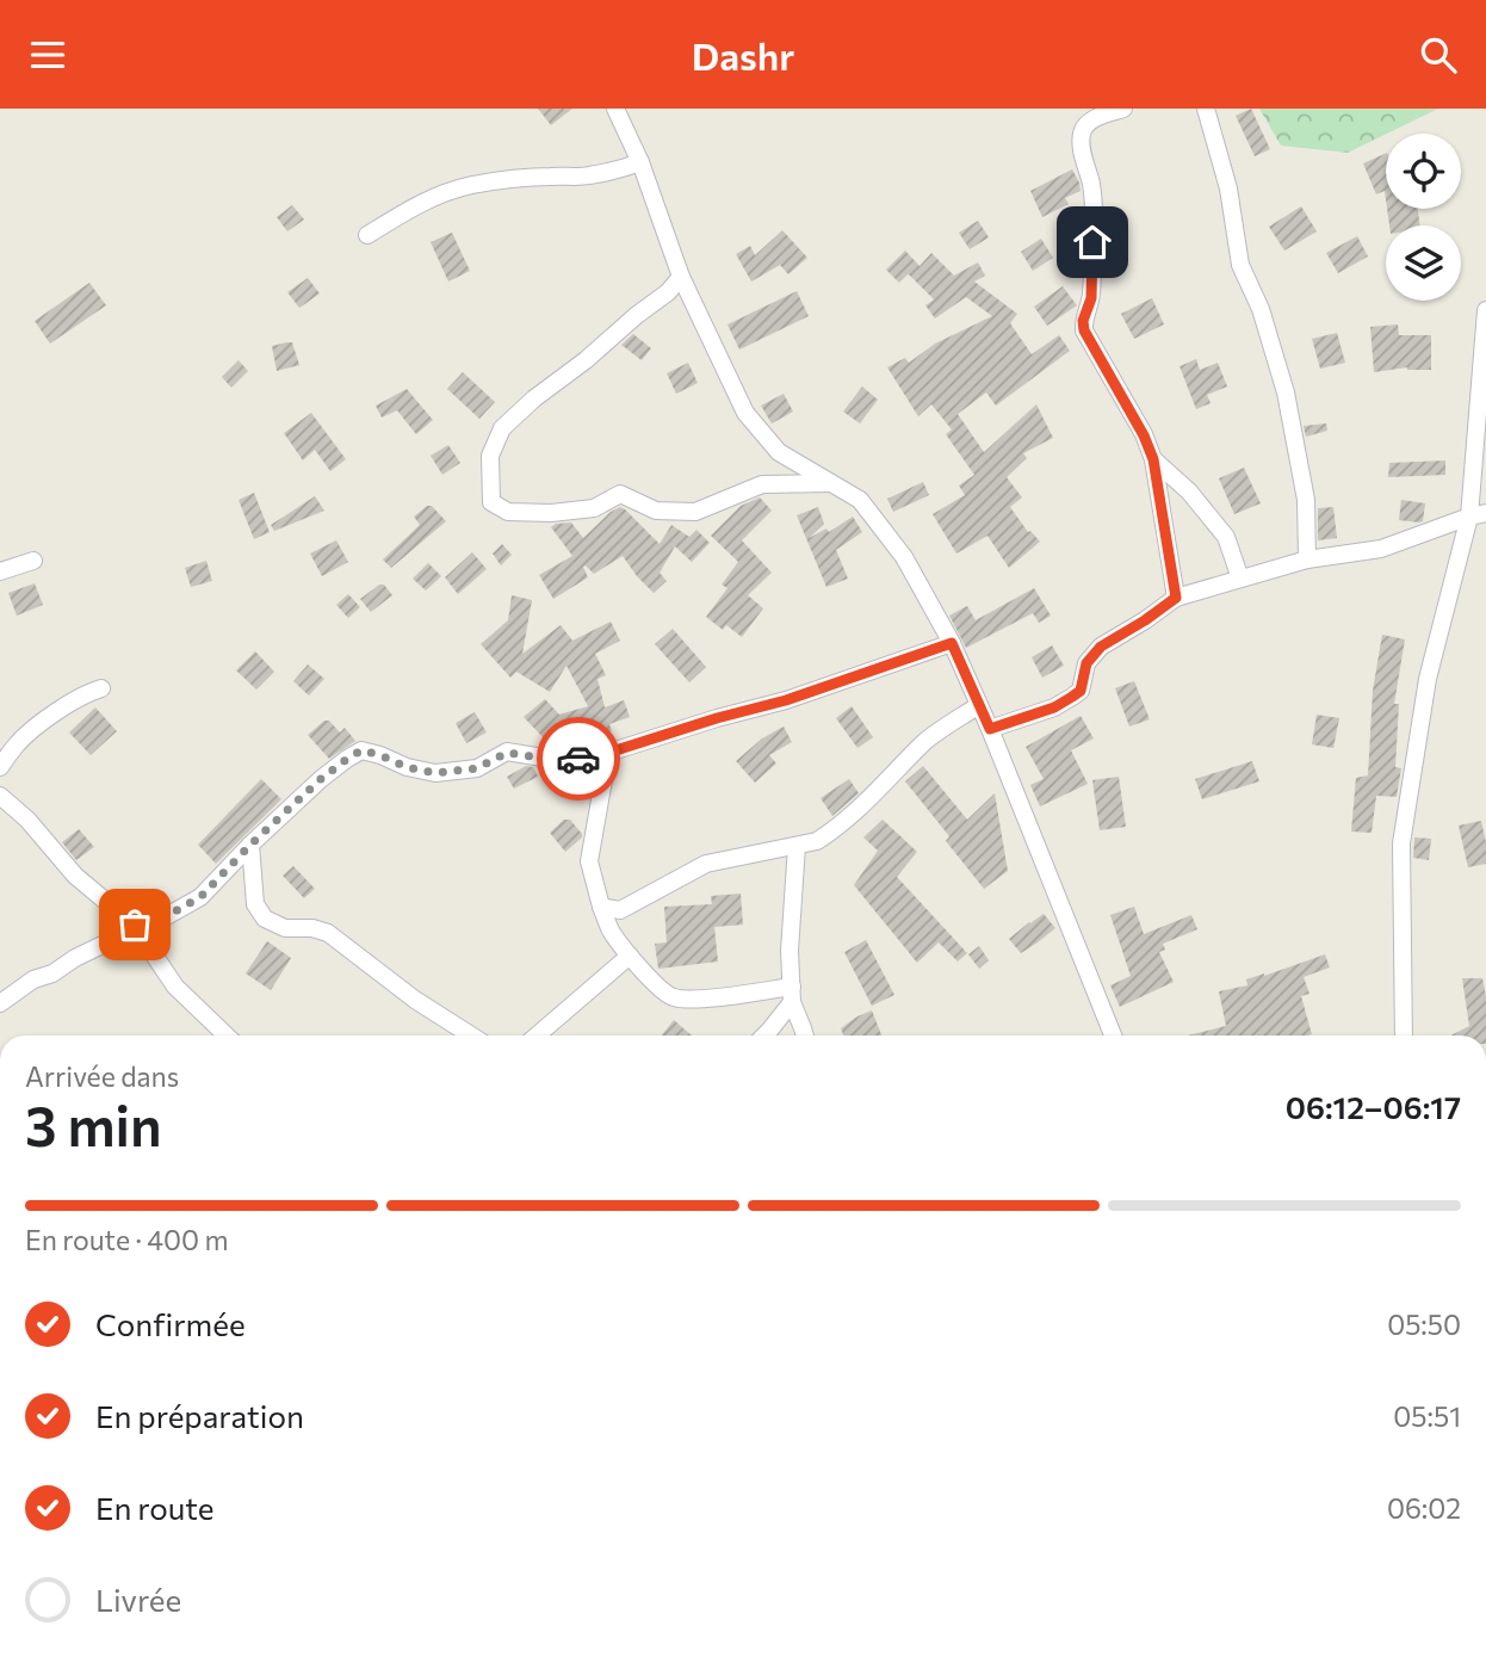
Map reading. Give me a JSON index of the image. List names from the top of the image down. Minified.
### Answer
{"page":{"header":"Dashr","heading":["3 min","Arrivée dans","06:12–06:17"],"bar":"En route · 400 m","list":[["Confirmée","05:50"],["En préparation","05:51"],["En route","06:02"],"Livrée"]}}
